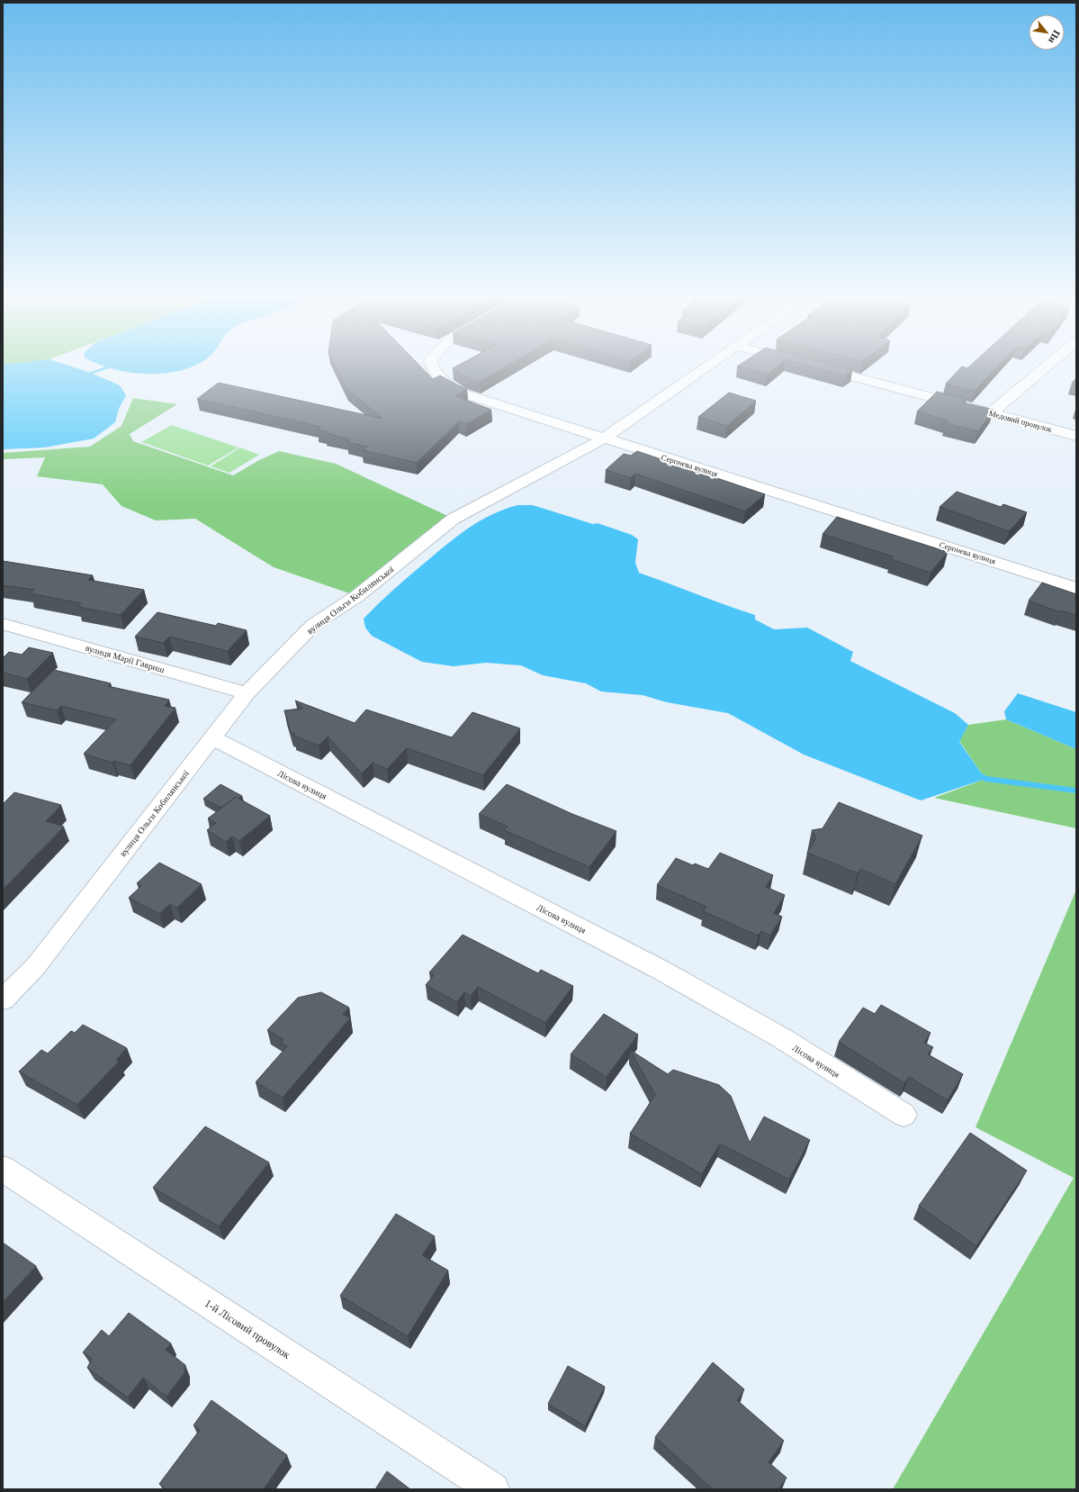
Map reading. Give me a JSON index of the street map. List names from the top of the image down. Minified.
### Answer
{"streets":{"street":["Медовий провулок","Серпнева вулиця","вулиця Ольги Кобилянської","вулиця Марії Гавриш","Лісова вулиця","1-й Лісовий провулок"]},"crossings":[["Серпнева вулиця","вулиця Ольги Кобилянської"],["вулиця Ольги Кобилянської","вулиця Марії Гавриш"],["вулиця Ольги Кобилянської","Лісова вулиця"]],"north":"bottom right"}
